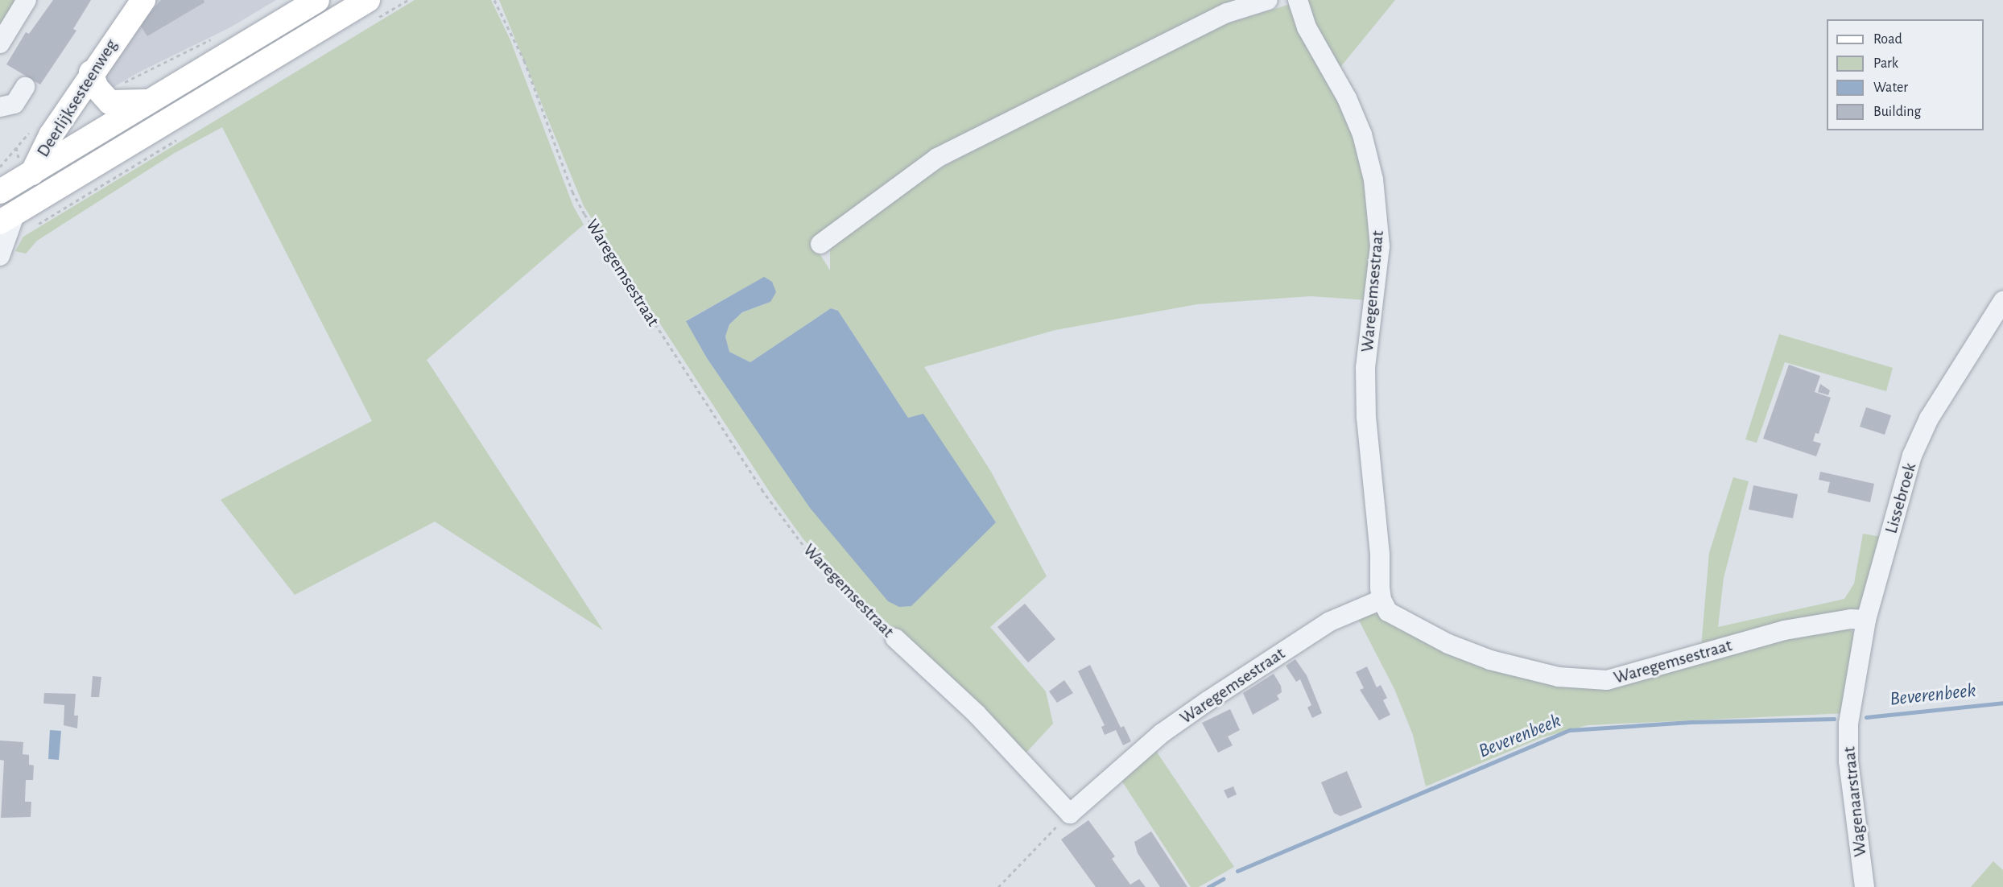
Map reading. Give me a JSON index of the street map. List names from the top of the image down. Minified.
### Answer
{"streets":{"main road":["Deerlijksesteenweg"],"street":["Waregemsestraat","Lissebroek","Wagenaarstraat"]},"crossings":[["Waregemsestraat","Lissebroek"],["Lissebroek","Wagenaarstraat"]],"water":["Beverenbeek"],"legend":["Road","Park","Water","Building"]}
